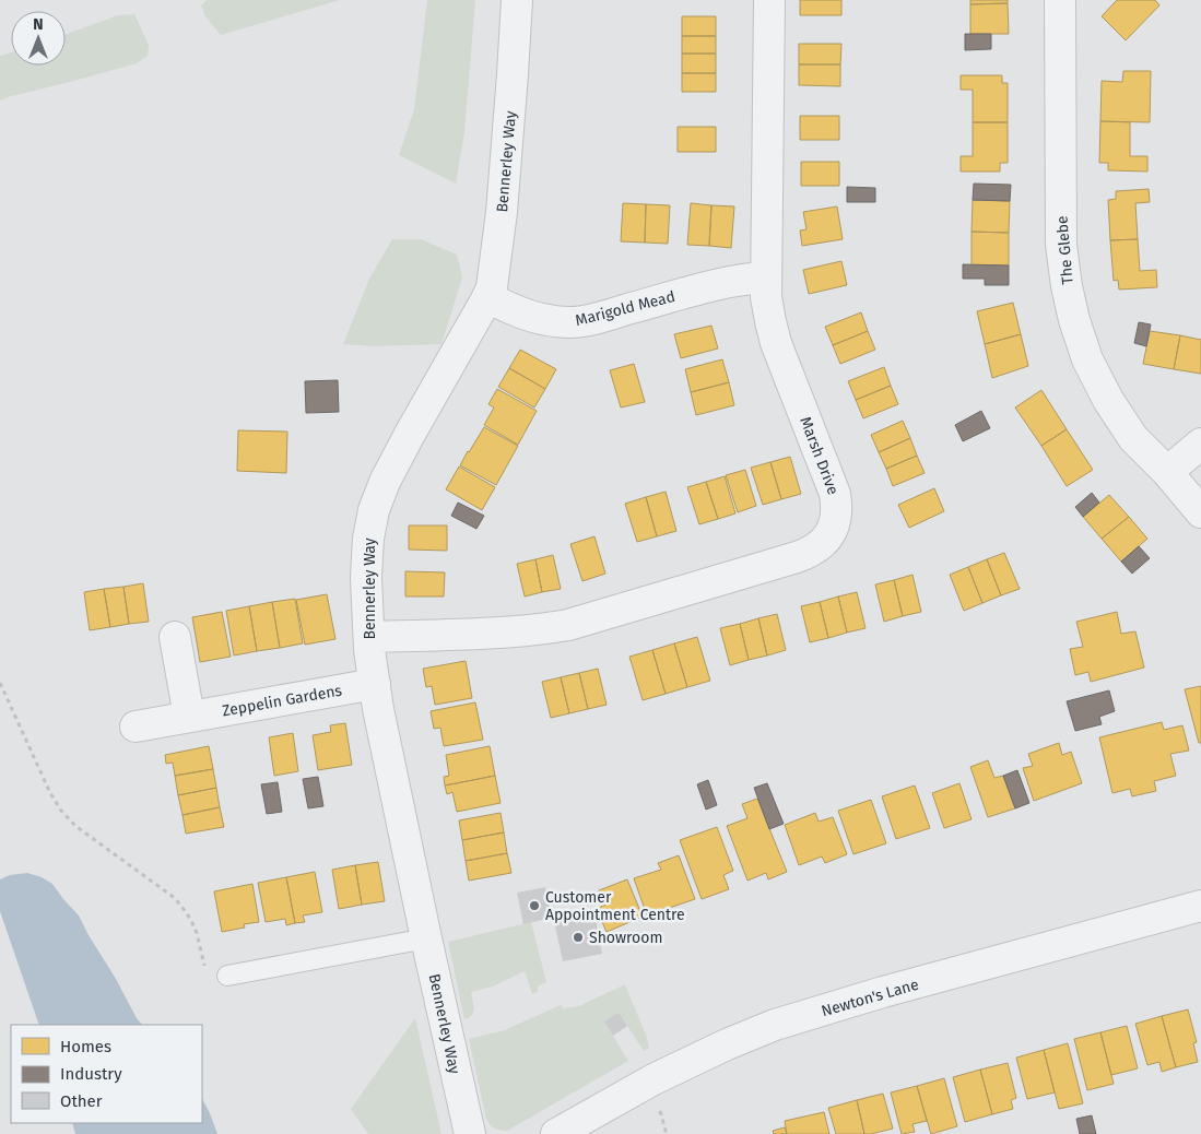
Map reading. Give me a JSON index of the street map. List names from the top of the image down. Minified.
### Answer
{"streets":{"street":["Bennerley Way","The Glebe","Marigold Mead","Marsh Drive","Zeppelin Gardens","Newton's Lane"]},"crossings":[["Bennerley Way","Marigold Mead"],["Bennerley Way","Marsh Drive"],["Bennerley Way","Zeppelin Gardens"],["Marigold Mead","Marsh Drive"]],"places":["Customer Appointment Centre","Showroom"],"legend":["Homes","Industry","Other"],"north":"top"}
